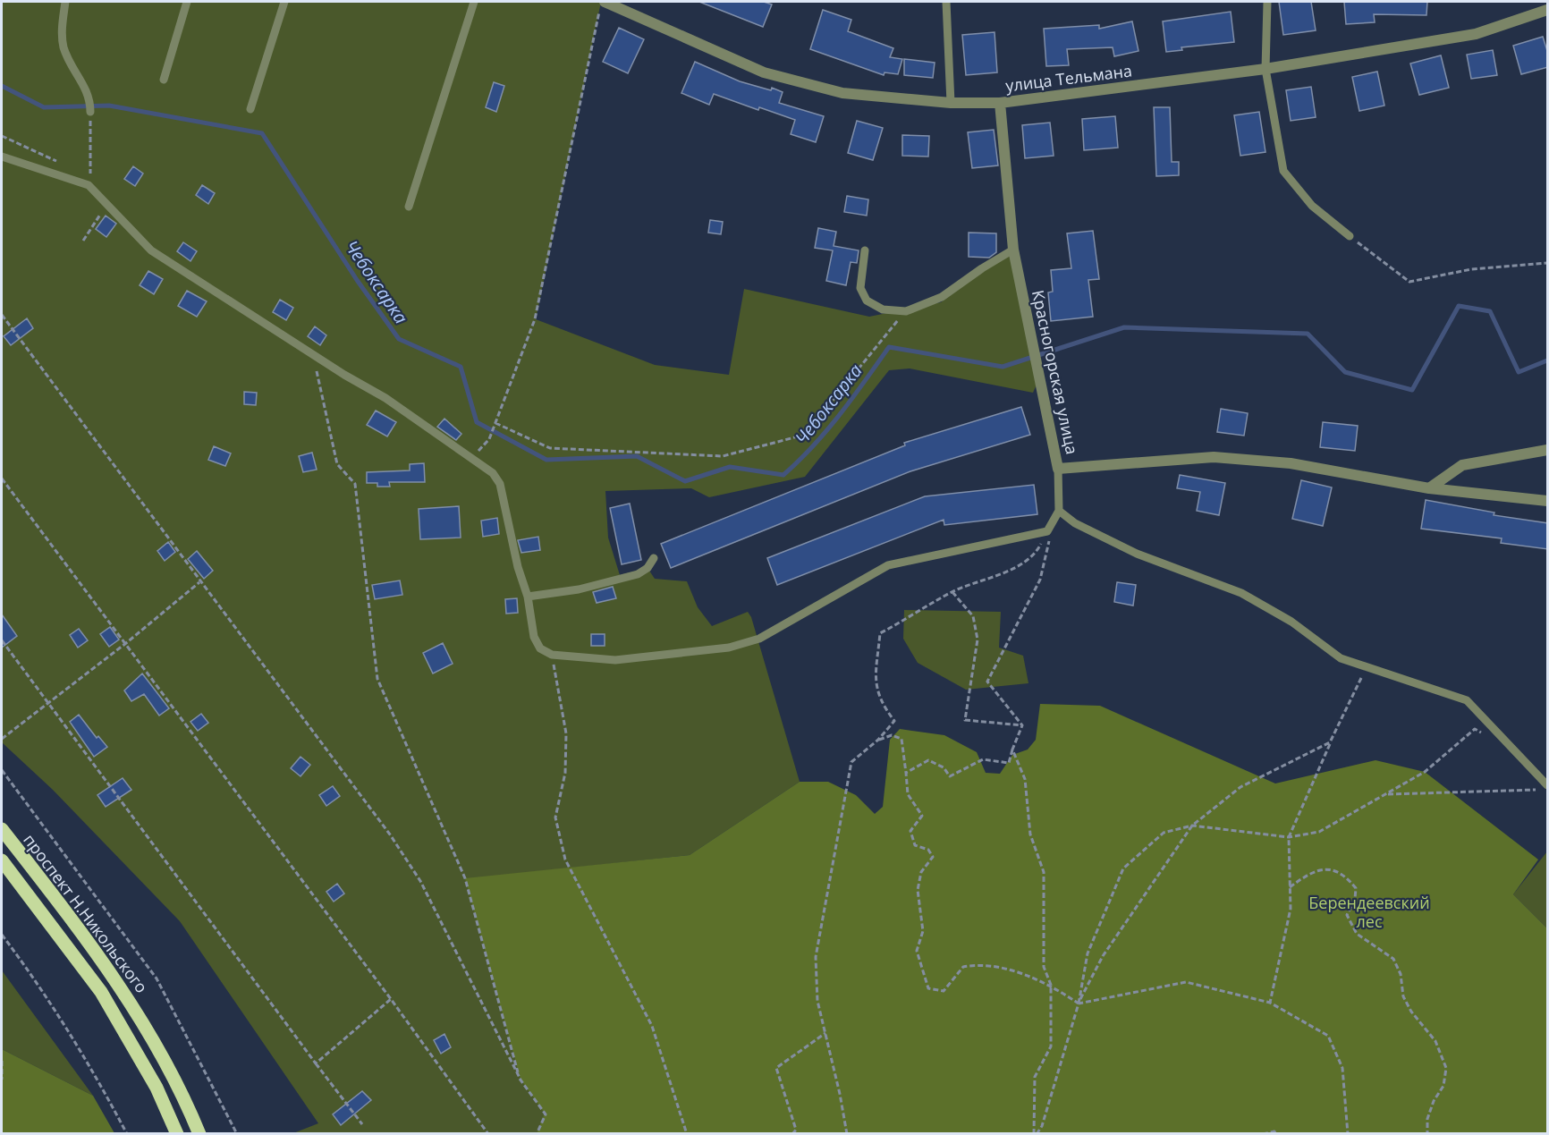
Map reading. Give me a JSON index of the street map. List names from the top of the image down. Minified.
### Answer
{"streets":{"main road":["проспект Н.Никольского"],"street":["улица Тельмана","Красногорская улица"]},"crossings":[["улица Тельмана","Красногорская улица"]],"water":["Чебоксарка"],"parks":["Берендеевский лес"]}
